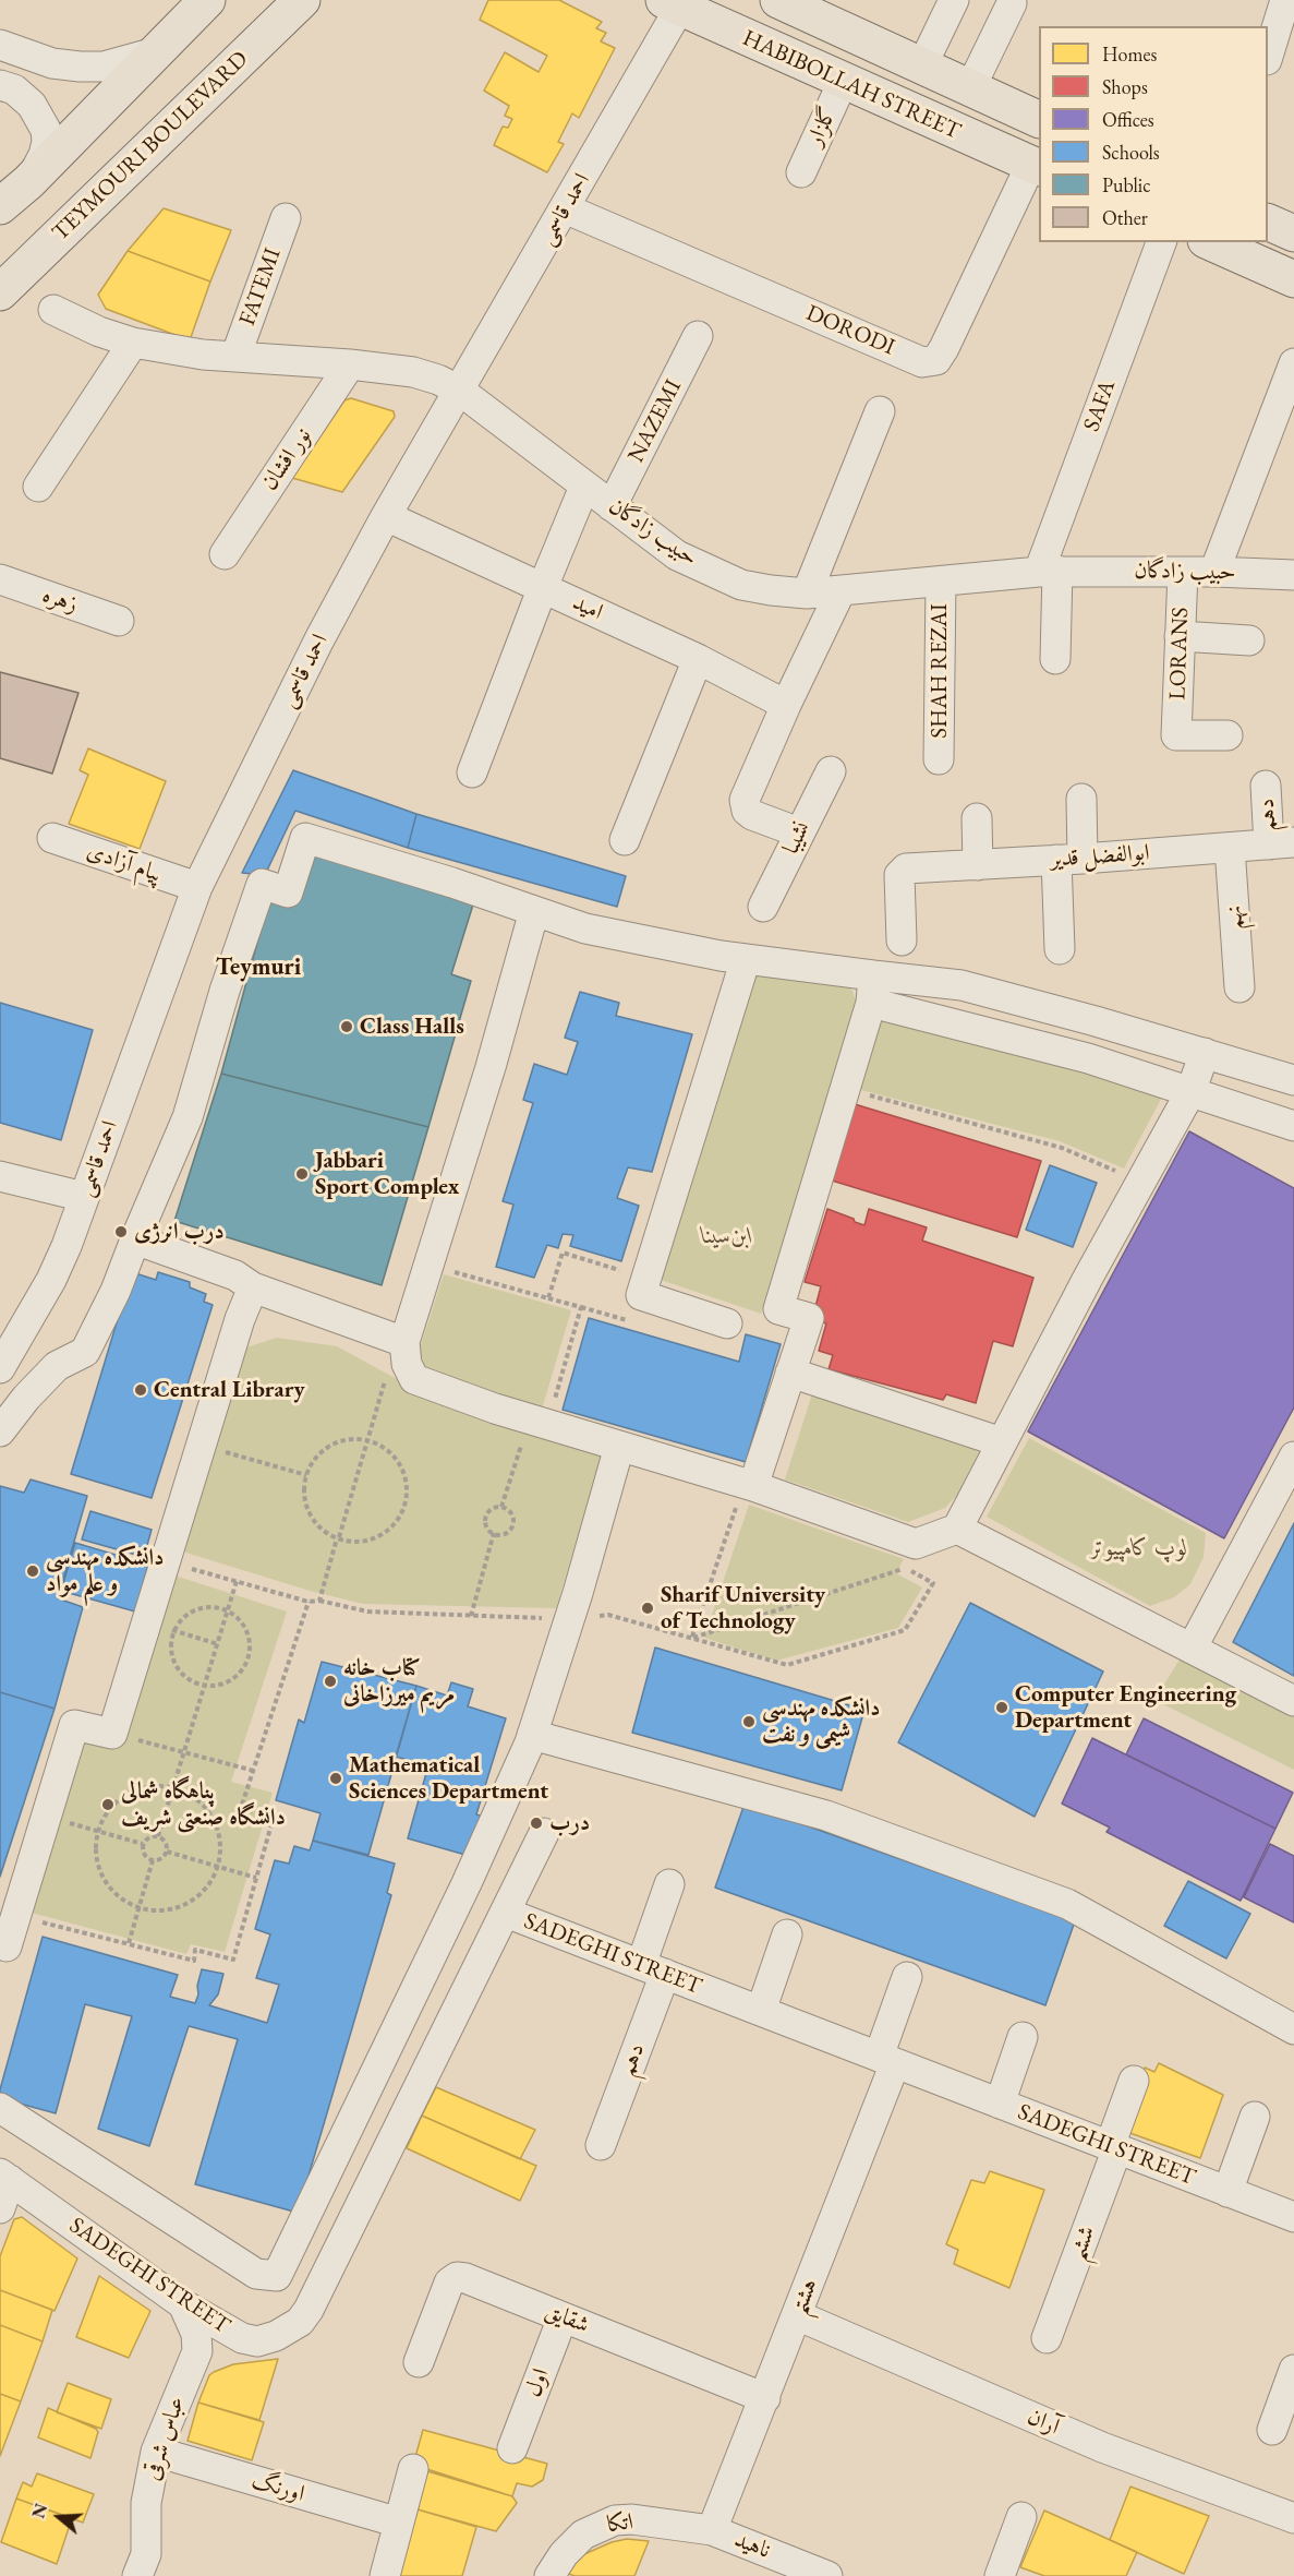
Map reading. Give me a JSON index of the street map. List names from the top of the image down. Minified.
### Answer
{"streets":{"main road":["HABIBOLLAH STREET","TEYMOURI BOULEVARD"],"street":["گلزار","احمد قاسمی","FATEMI","DORODI","SAFA","NAZEMI","نور افشان","حبیب زادگان","زهره","امید","LORANS","SHAH REZAI","دهم","نشیبا","ابوالفضل قدیر","پیام آزادی","نهم","SADEGHI STREET","ششم","هشتم","شقایق","اول","آران","عباس شرقی","اورنگ","اتکا","ناهید"]},"crossings":[["HABIBOLLAH STREET","گلزار"],["HABIBOLLAH STREET","احمد قاسمی"],["HABIBOLLAH STREET","DORODI"],["احمد قاسمی","DORODI"],["احمد قاسمی","حبیب زادگان"],["احمد قاسمی","امید"],["احمد قاسمی","پیام آزادی"],["FATEMI","حبیب زادگان"],["SAFA","حبیب زادگان"],["NAZEMI","حبیب زادگان"],["نور افشان","حبیب زادگان"],["حبیب زادگان","LORANS"],["حبیب زادگان","SHAH REZAI"],["دهم","ابوالفضل قدیر"],["دهم","SADEGHI STREET"],["ابوالفضل قدیر","نهم"],["SADEGHI STREET","ششم"],["SADEGHI STREET","هشتم"],["SADEGHI STREET","عباس شرقی"],["هشتم","شقایق"],["هشتم","آران"],["هشتم","اتکا"],["هشتم","ناهید"],["شقایق","اول"],["عباس شرقی","اورنگ"],["اتکا","ناهید"]],"districts":["Teymuri"],"parks":["ابن‌سینا","لوپ کامپیوتر"],"places":["Class Halls","Jabbari Sport Complex","درب انرژی","Central Library","دانشکده مهندسی و علم مواد","Sharif University of Technology","کتاب خانه مریم میرزاخانی","Computer Engineering Department","دانشکده مهندسی شیمی و نفت","Mathematical Sciences Department","پناهگاه شمالی دانشگاه صنعتی شریف","درب"],"legend":["Homes","Shops","Offices","Schools","Public","Other"],"north":"left"}
